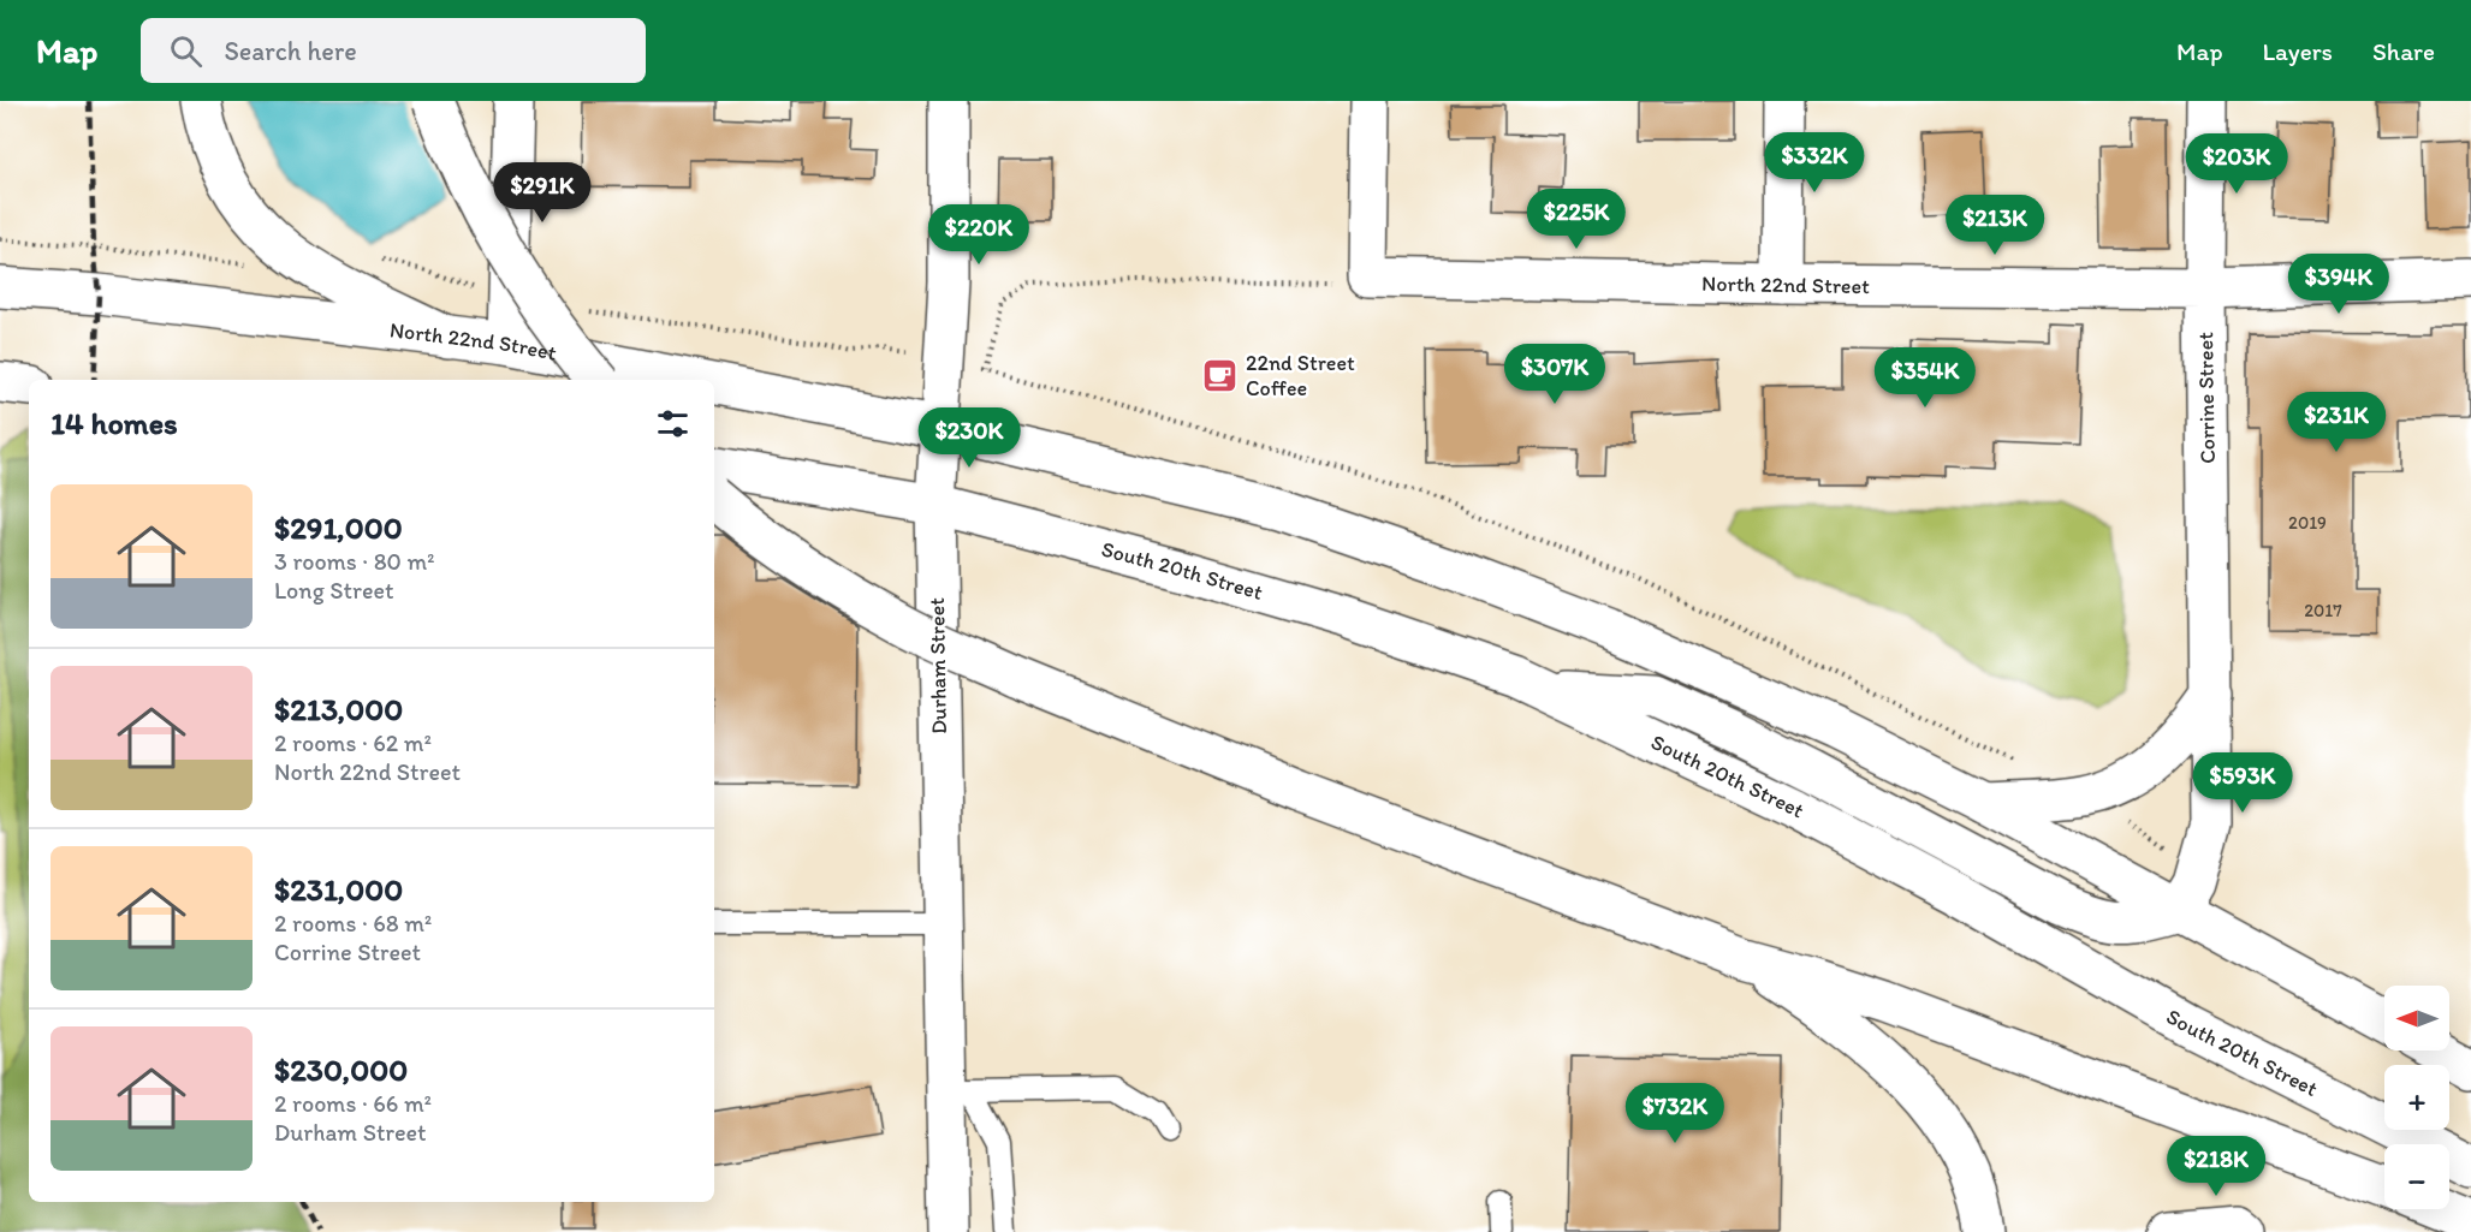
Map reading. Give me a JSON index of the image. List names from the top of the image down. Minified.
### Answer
{"streets":{"main road":["North 22nd Street","Corrine Street","South 20th Street","Durham Street"]},"crossings":[["North 22nd Street","Corrine Street"],["North 22nd Street","Durham Street"],["South 20th Street","Durham Street"]],"places":{"cafe":["22nd Street Coffee"]},"house_numbers":["2019","2017"],"north":"left","page":{"header":"Map","search":"Search here","nav":["Map","Layers","Share"],"price":["$332K","$203K","$291K","$225K","$213K","$220K","$394K","$307K","$354K","$231K","$230K","$593K","$732K","$218K"],"heading":"14 homes","list":[{"name":"$291,000","note":"3 rooms · 80 m² · Long Street"},{"name":"$213,000","note":"2 rooms · 62 m² · North 22nd Street"},{"name":"$231,000","note":"2 rooms · 68 m² · Corrine Street"},{"name":"$230,000","note":"2 rooms · 66 m² · Durham Street"}],"map_buttons":["+","−"]}}
